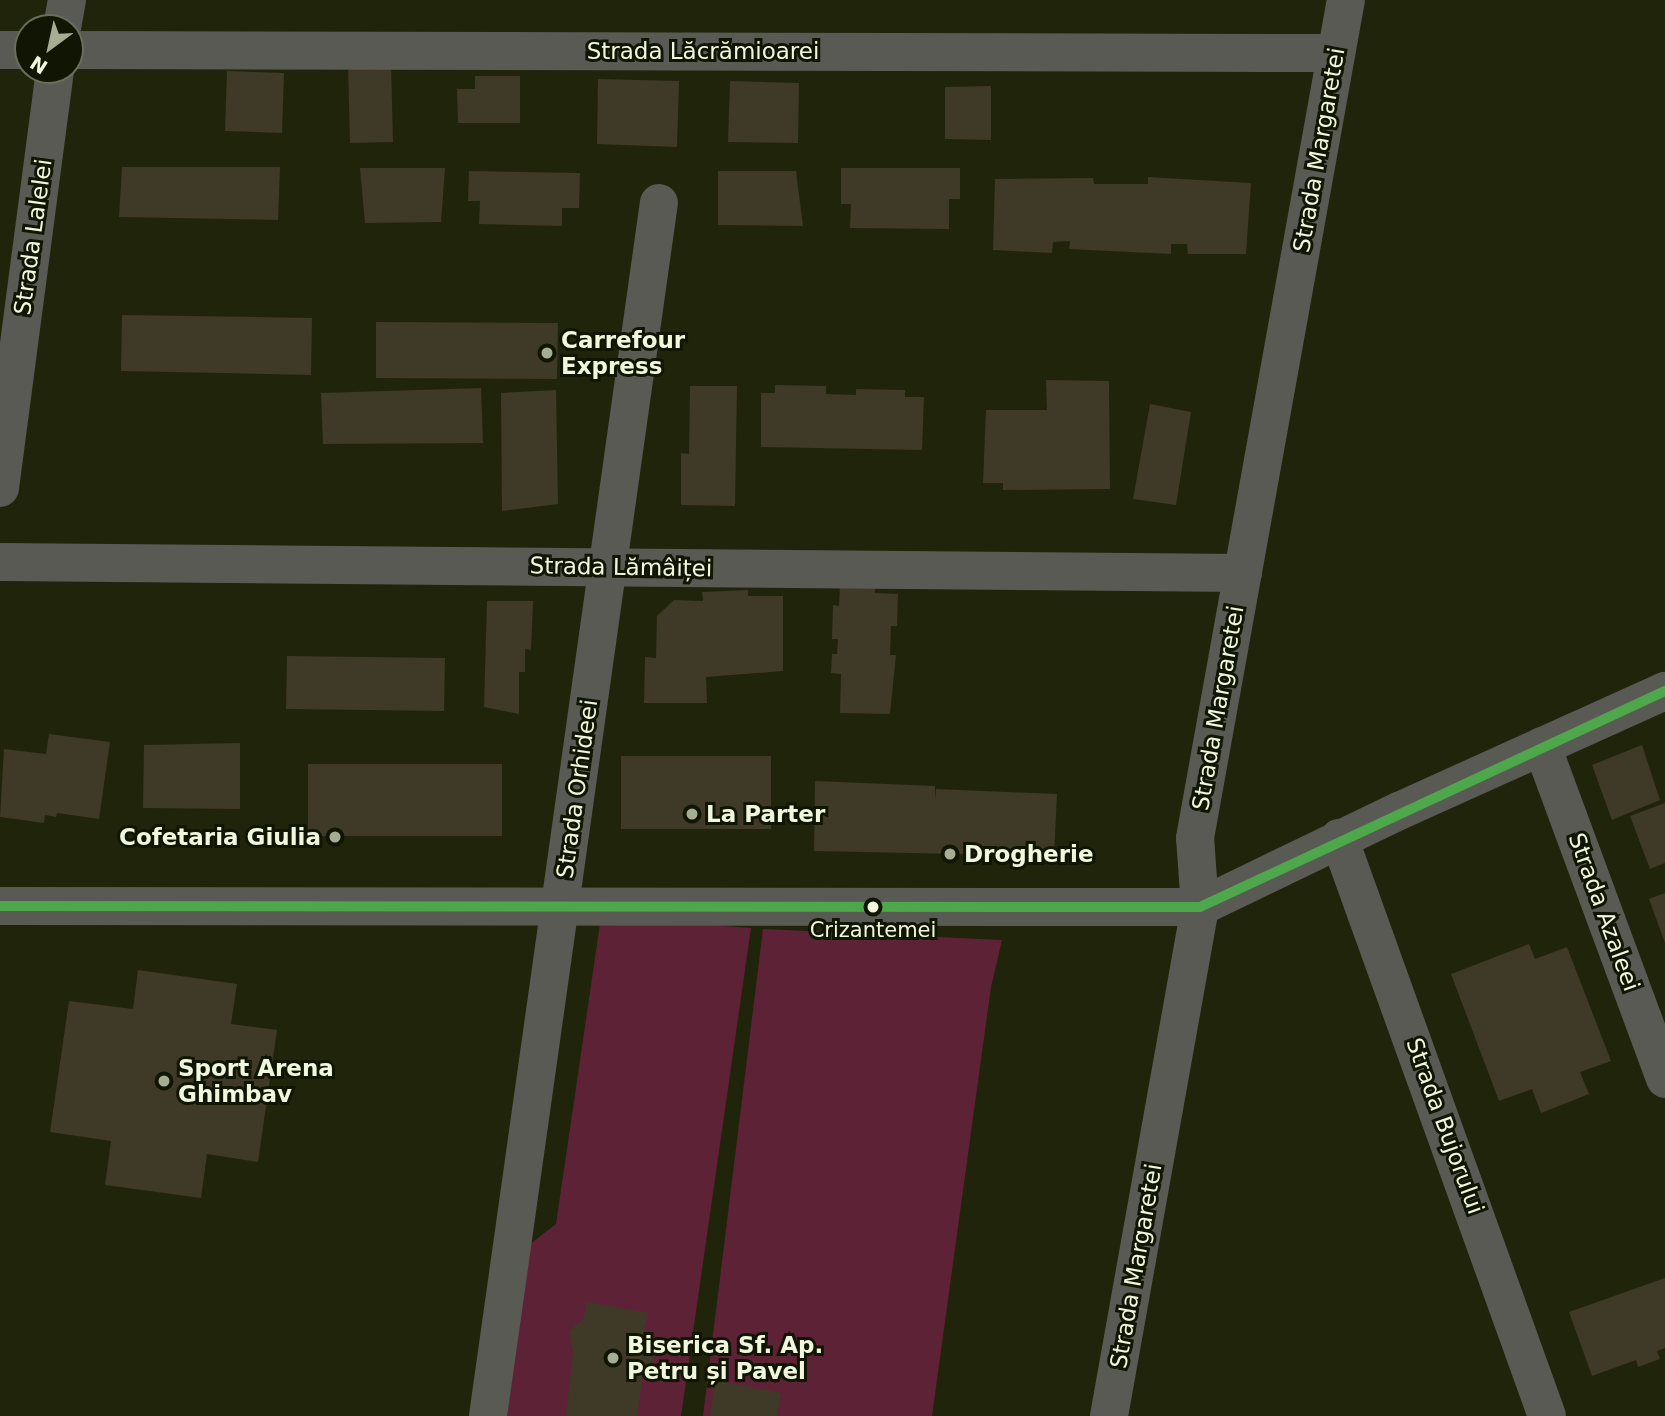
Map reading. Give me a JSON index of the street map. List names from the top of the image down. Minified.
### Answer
{"streets":{"street":["Strada Lăcrămioarei","Strada Margaretei","Strada Lalelei","Strada Lămâiței","Strada Orhideei","Strada Azaleei","Strada Bujorului"]},"crossings":[["Strada Lăcrămioarei","Strada Margaretei"],["Strada Margaretei","Strada Lămâiței"],["Strada Lămâiței","Strada Orhideei"]],"places":["Carrefour Express","La Parter","Cofetaria Giulia","Drogherie","Crizantemei","Sport Arena Ghimbav","Biserica Sf. Ap. Petru și Pavel"],"north":"bottom left"}
